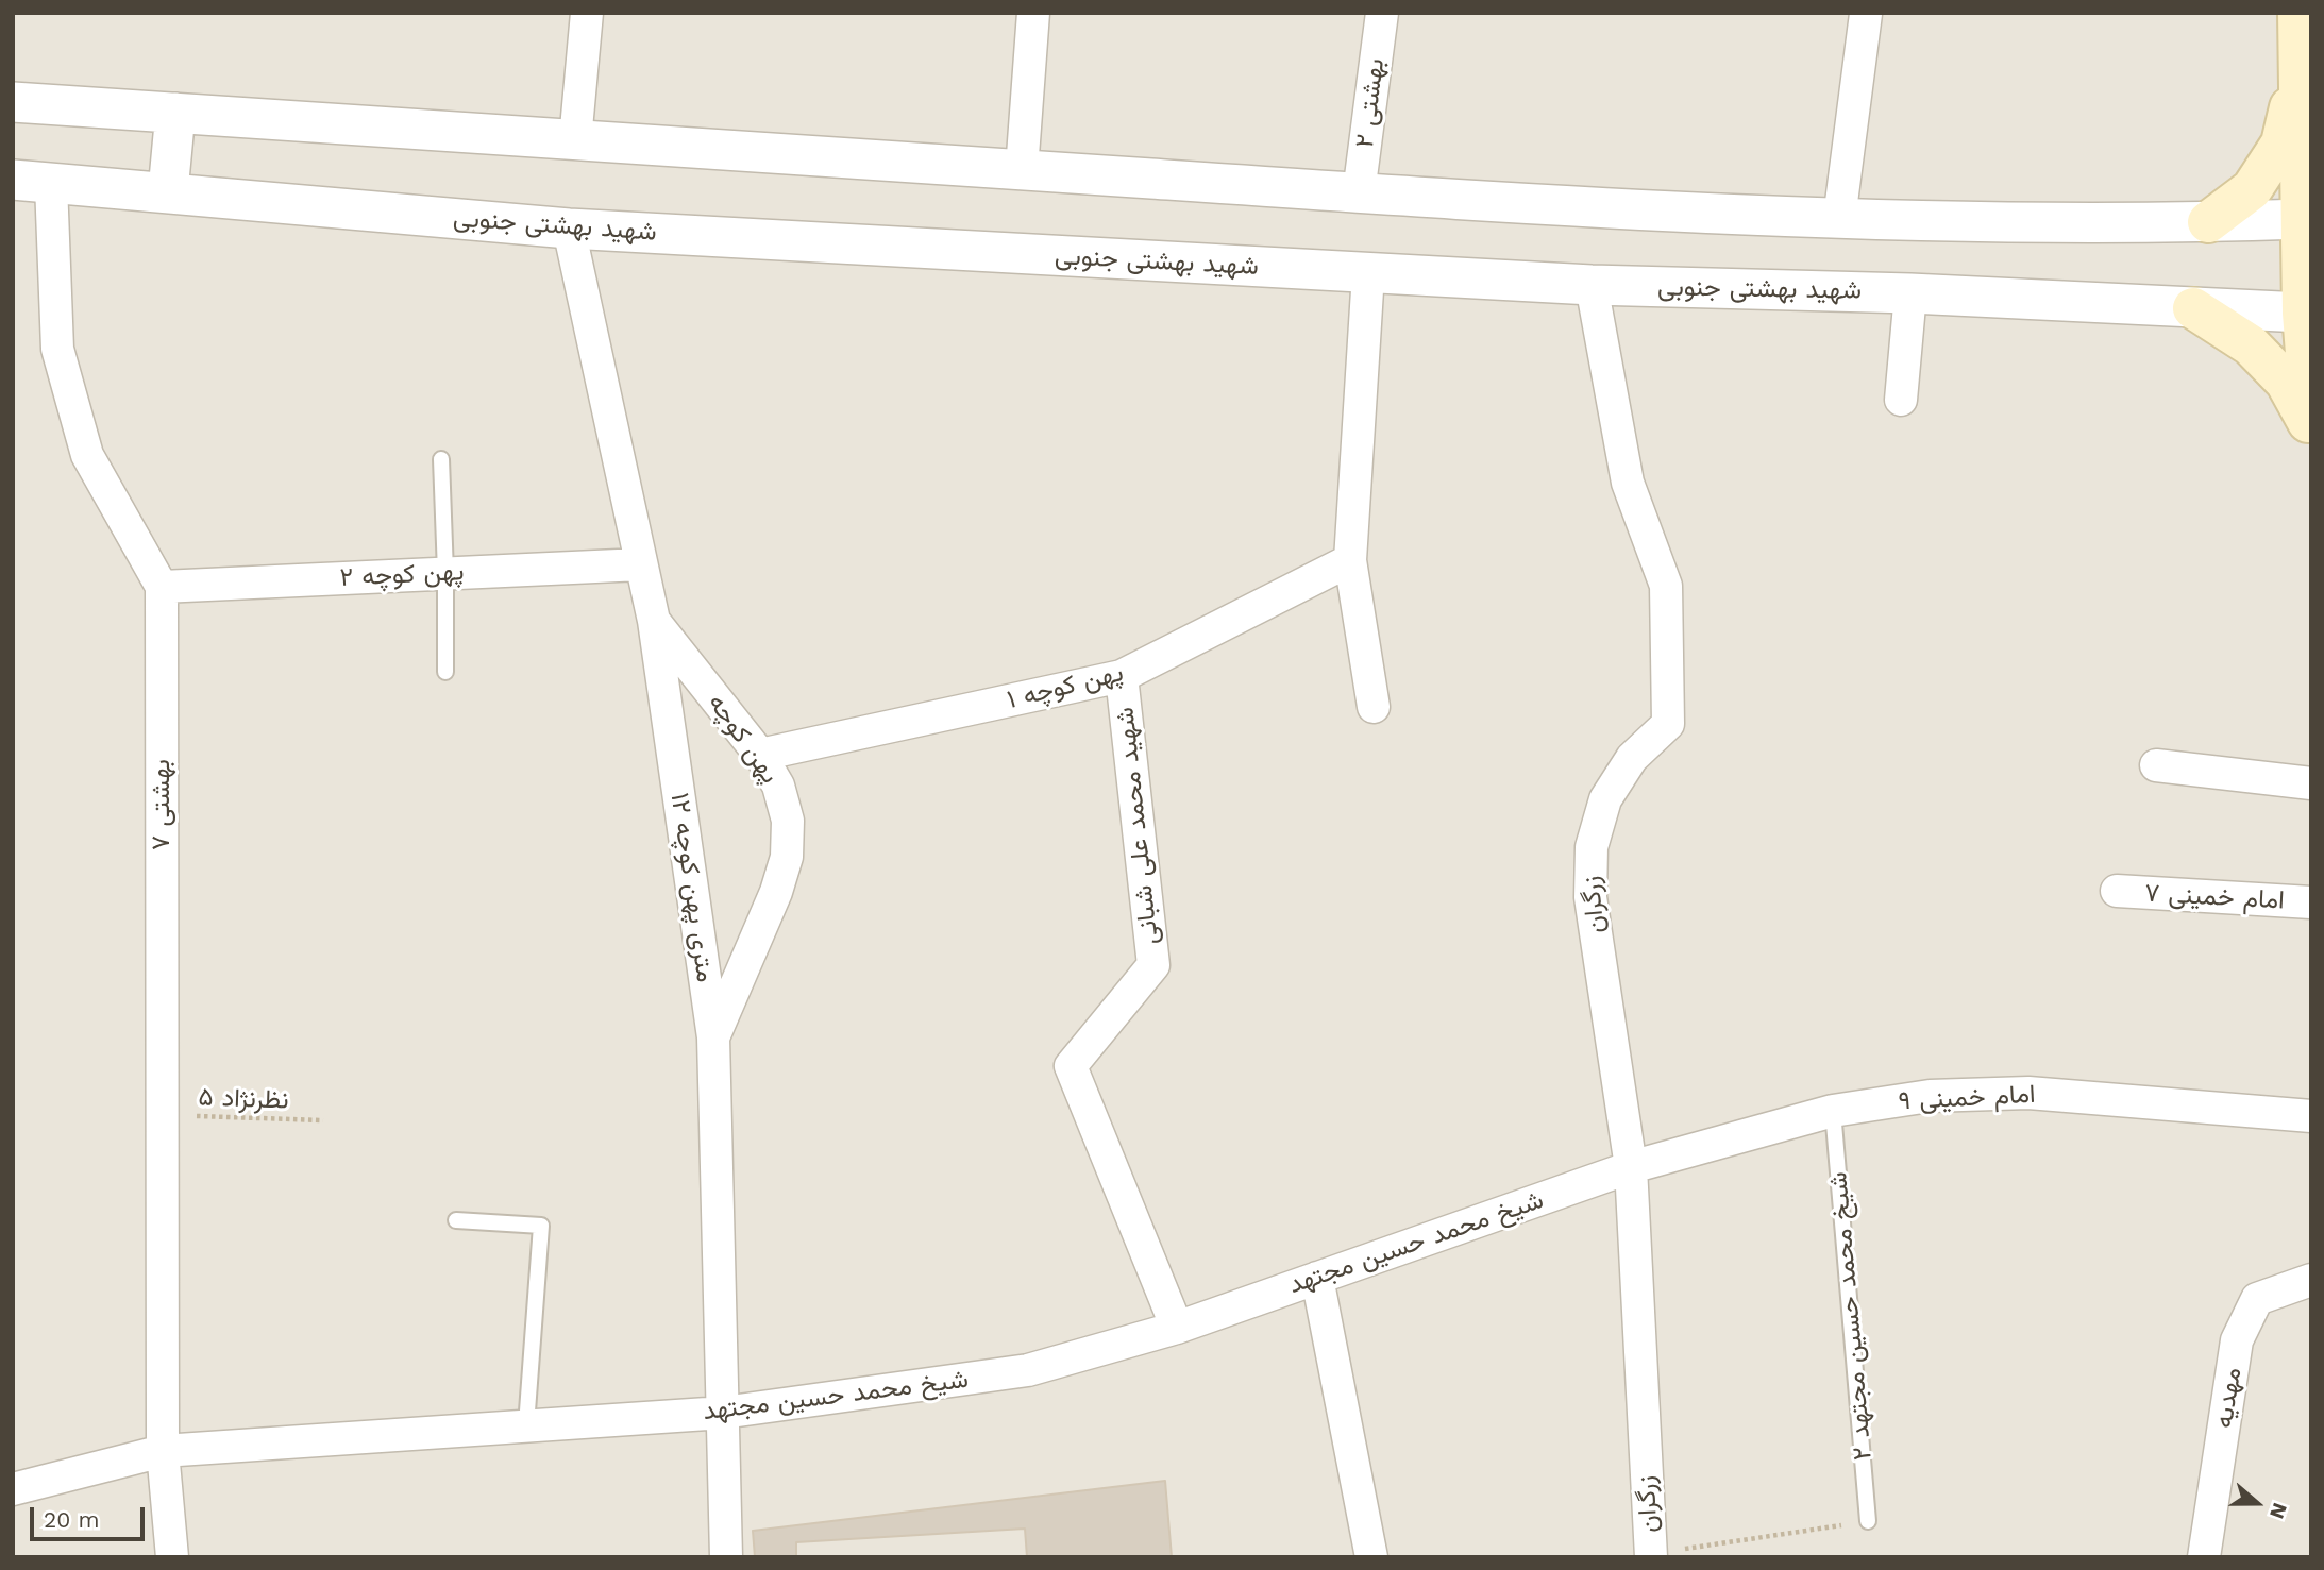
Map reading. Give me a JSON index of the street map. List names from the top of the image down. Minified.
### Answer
{"streets":{"street":["بهشتی ۲","شهید بهشتی جنوبی","پهن کوچه ۲","پهن کوچه ۱","پهن کوچه","بهشتی ۷","شهید محمد علی شبانی","۱۲ متری پهن کوچه","امام خمینی ۷","زرگران","امام خمینی ۹","شیخ محمد حسین مجتهد","مهدیه"],"lane":["شیخ محمد حسین مجتهد ۲"],"path":["نظرنژاد ۵"]},"crossings":[["شهید بهشتی جنوبی","بهشتی ۷"],["شهید بهشتی جنوبی","۱۲ متری پهن کوچه"],["شهید بهشتی جنوبی","زرگران"],["پهن کوچه ۲","بهشتی ۷"],["پهن کوچه ۲","۱۲ متری پهن کوچه"],["پهن کوچه ۱","پهن کوچه"],["پهن کوچه ۱","شهید محمد علی شبانی"],["پهن کوچه","۱۲ متری پهن کوچه"],["بهشتی ۷","نظرنژاد ۵"],["بهشتی ۷","شیخ محمد حسین مجتهد"],["شهید محمد علی شبانی","شیخ محمد حسین مجتهد"],["۱۲ متری پهن کوچه","شیخ محمد حسین مجتهد"],["زرگران","امام خمینی ۹"],["زرگران","شیخ محمد حسین مجتهد"],["امام خمینی ۹","شیخ محمد حسین مجتهد"],["امام خمینی ۹","شیخ محمد حسین مجتهد ۲"]],"scale_bar":"20 m","north":"right"}
